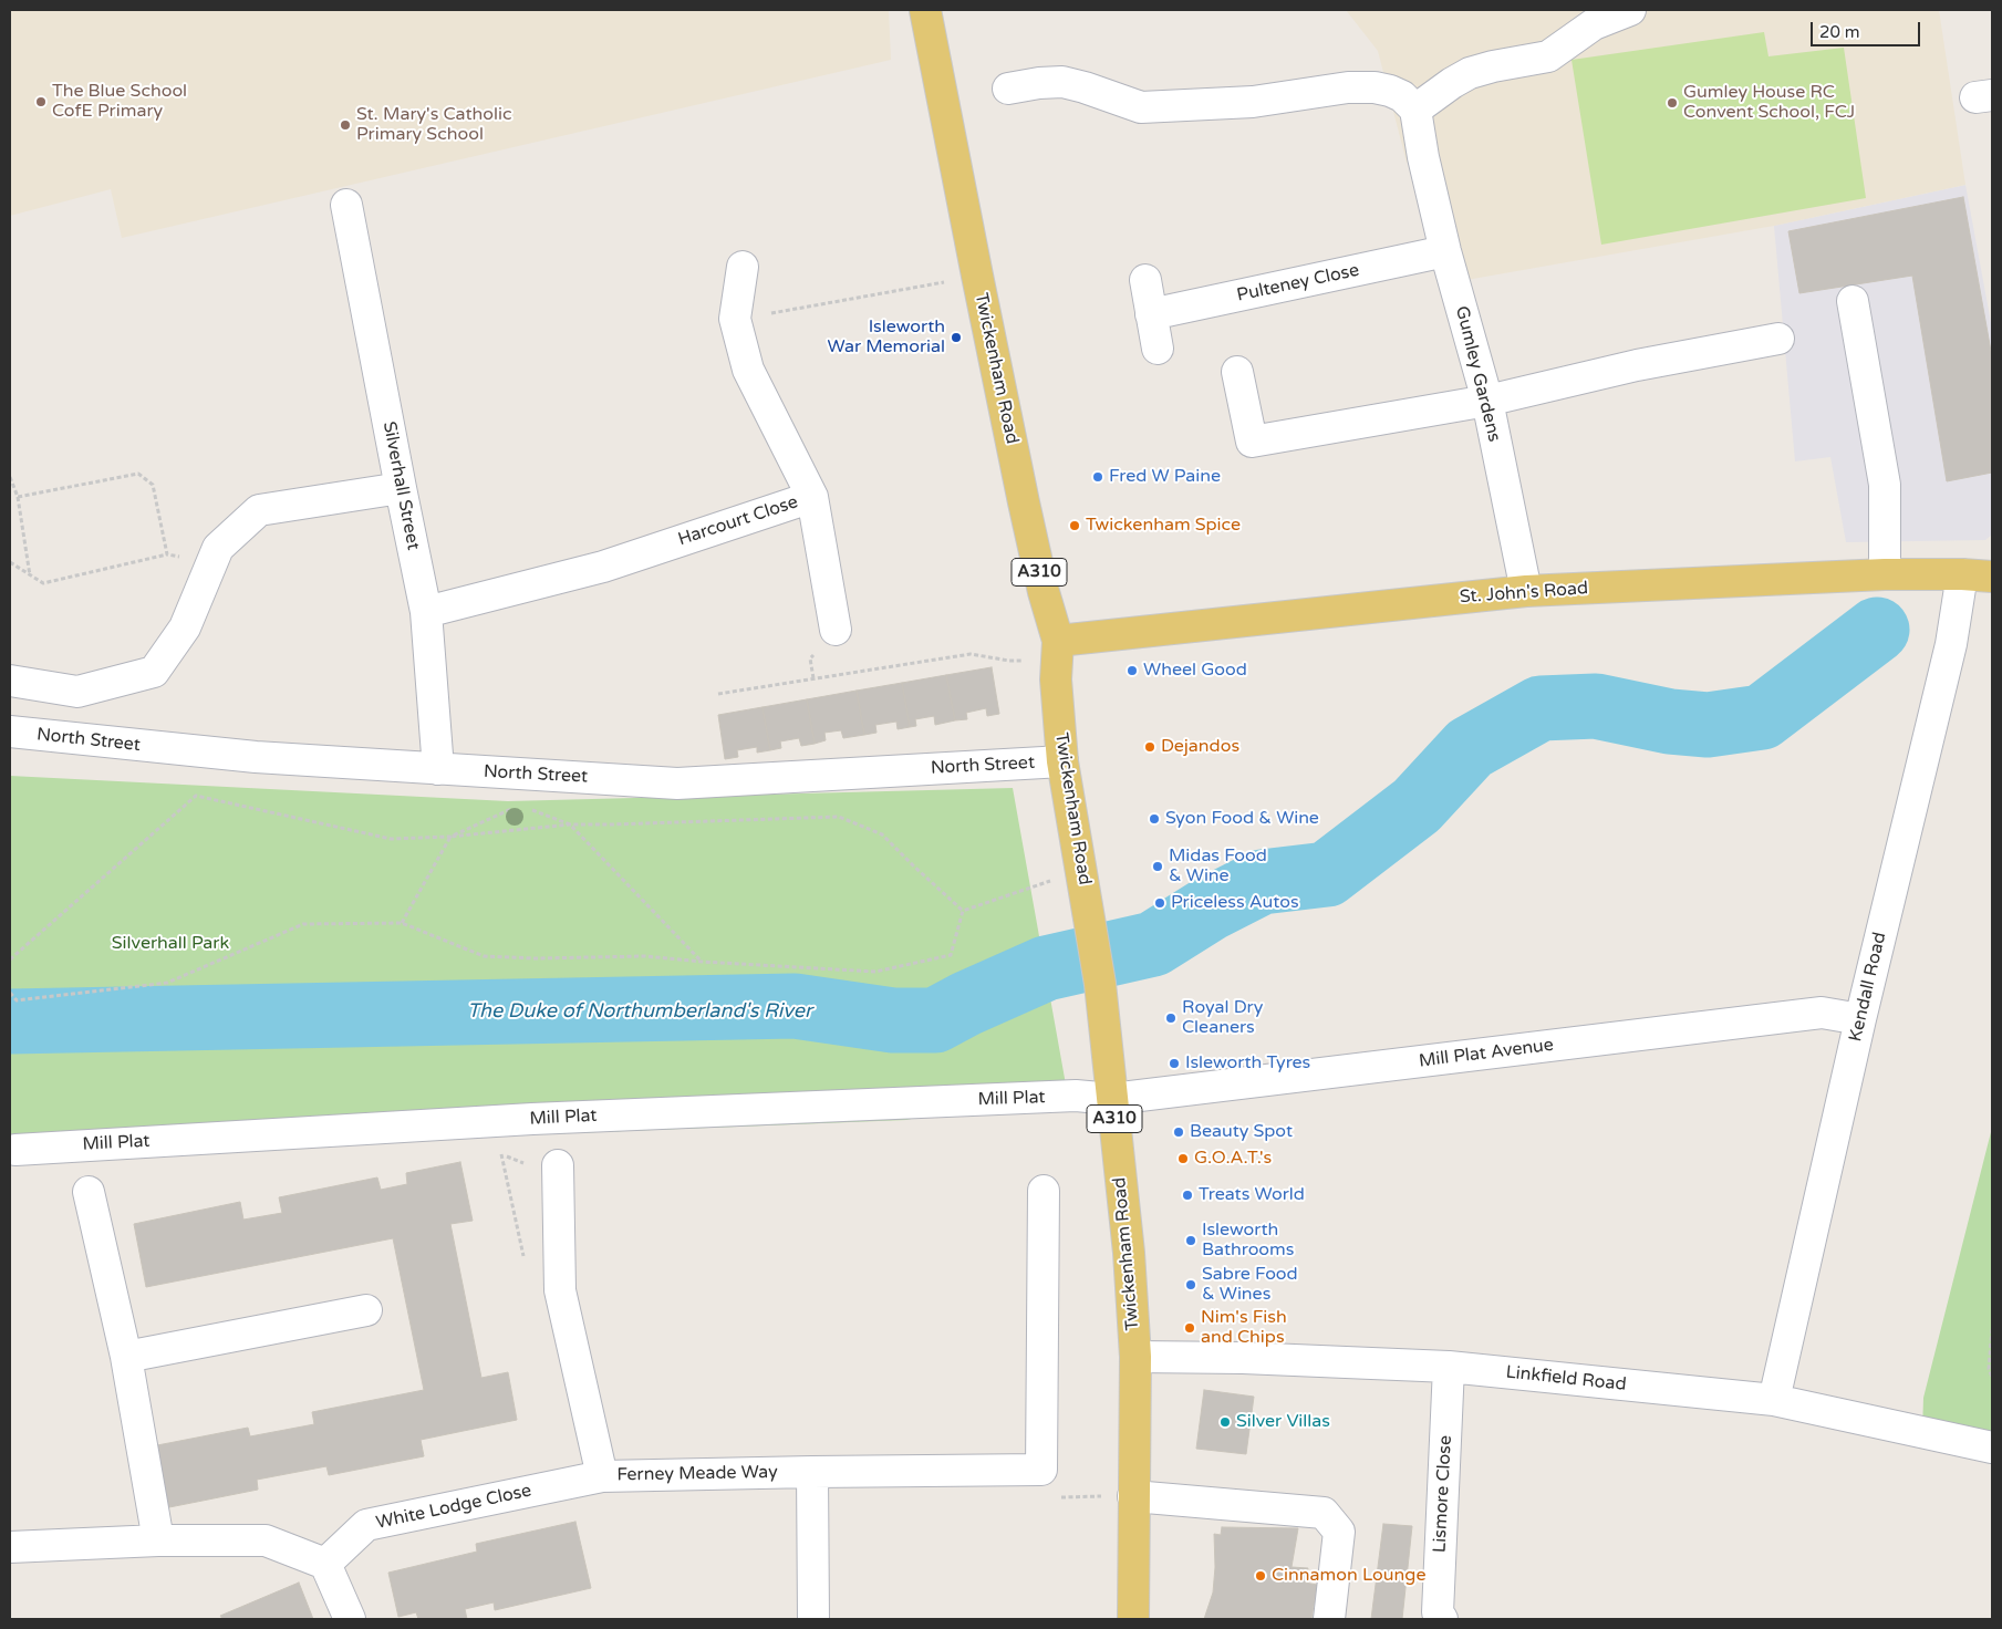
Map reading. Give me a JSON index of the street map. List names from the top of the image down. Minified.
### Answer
{"streets":{"main road":["Twickenham Road","A310","St. John's Road"],"street":["Pulteney Close","Gumley Gardens","Silverhall Street","Harcourt Close","North Street","Kendall Road","Mill Plat Avenue","Mill Plat","Linkfield Road","Ferney Meade Way","Lismore Close","White Lodge Close"]},"crossings":[["Pulteney Close","Gumley Gardens"],["Twickenham Road","St. John's Road"],["Twickenham Road","North Street"],["Twickenham Road","Mill Plat Avenue"],["Twickenham Road","Mill Plat"],["Twickenham Road","Linkfield Road"],["Gumley Gardens","St. John's Road"],["Silverhall Street","Harcourt Close"],["Silverhall Street","North Street"],["St. John's Road","Kendall Road"],["Kendall Road","Mill Plat Avenue"],["Kendall Road","Linkfield Road"],["Mill Plat Avenue","Mill Plat"],["Linkfield Road","Lismore Close"],["Ferney Meade Way","White Lodge Close"]],"water":["The Duke of Northumberland's River"],"parks":["Silverhall Park"],"places":["The Blue School CofE Primary","Gumley House RC Convent School, FCJ","St. Mary's Catholic Primary School","Isleworth War Memorial","Fred W Paine","Twickenham Spice","Wheel Good","Dejandos","Syon Food & Wine","Midas Food & Wine","Priceless Autos","Royal Dry Cleaners","Isleworth Tyres","Beauty Spot","G.O.A.T.'s","Treats World","Isleworth Bathrooms","Sabre Food & Wines","Nim's Fish and Chips","Silver Villas","Cinnamon Lounge"],"scale_bar":"20 m"}
